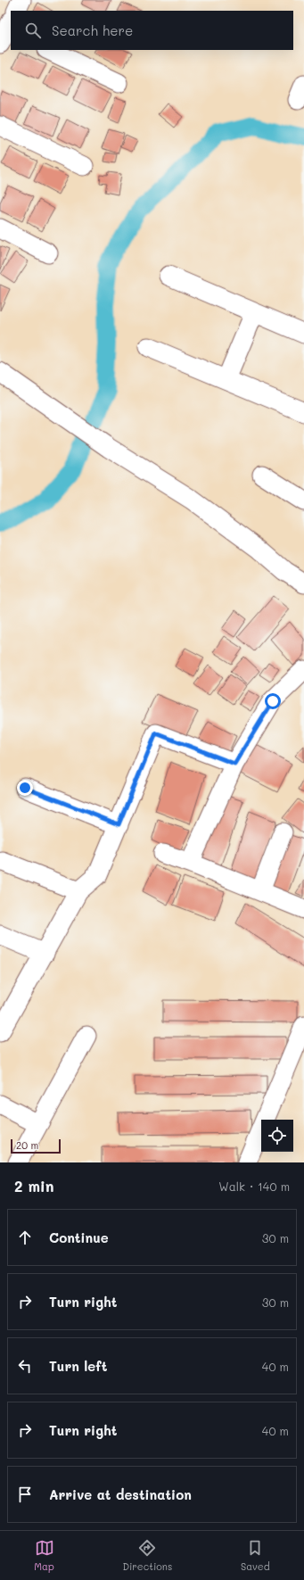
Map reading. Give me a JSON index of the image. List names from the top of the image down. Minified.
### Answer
{"scale_bar":"20 m","page":{"search":"Search here","scale":"20 m","heading":["2 min","Walk · 140 m"],"list":[["Continue","30 m"],["Turn right","30 m"],["Turn left","40 m"],["Turn right","40 m"],"Arrive at destination"],"nav":["Map","Directions","Saved"]}}
